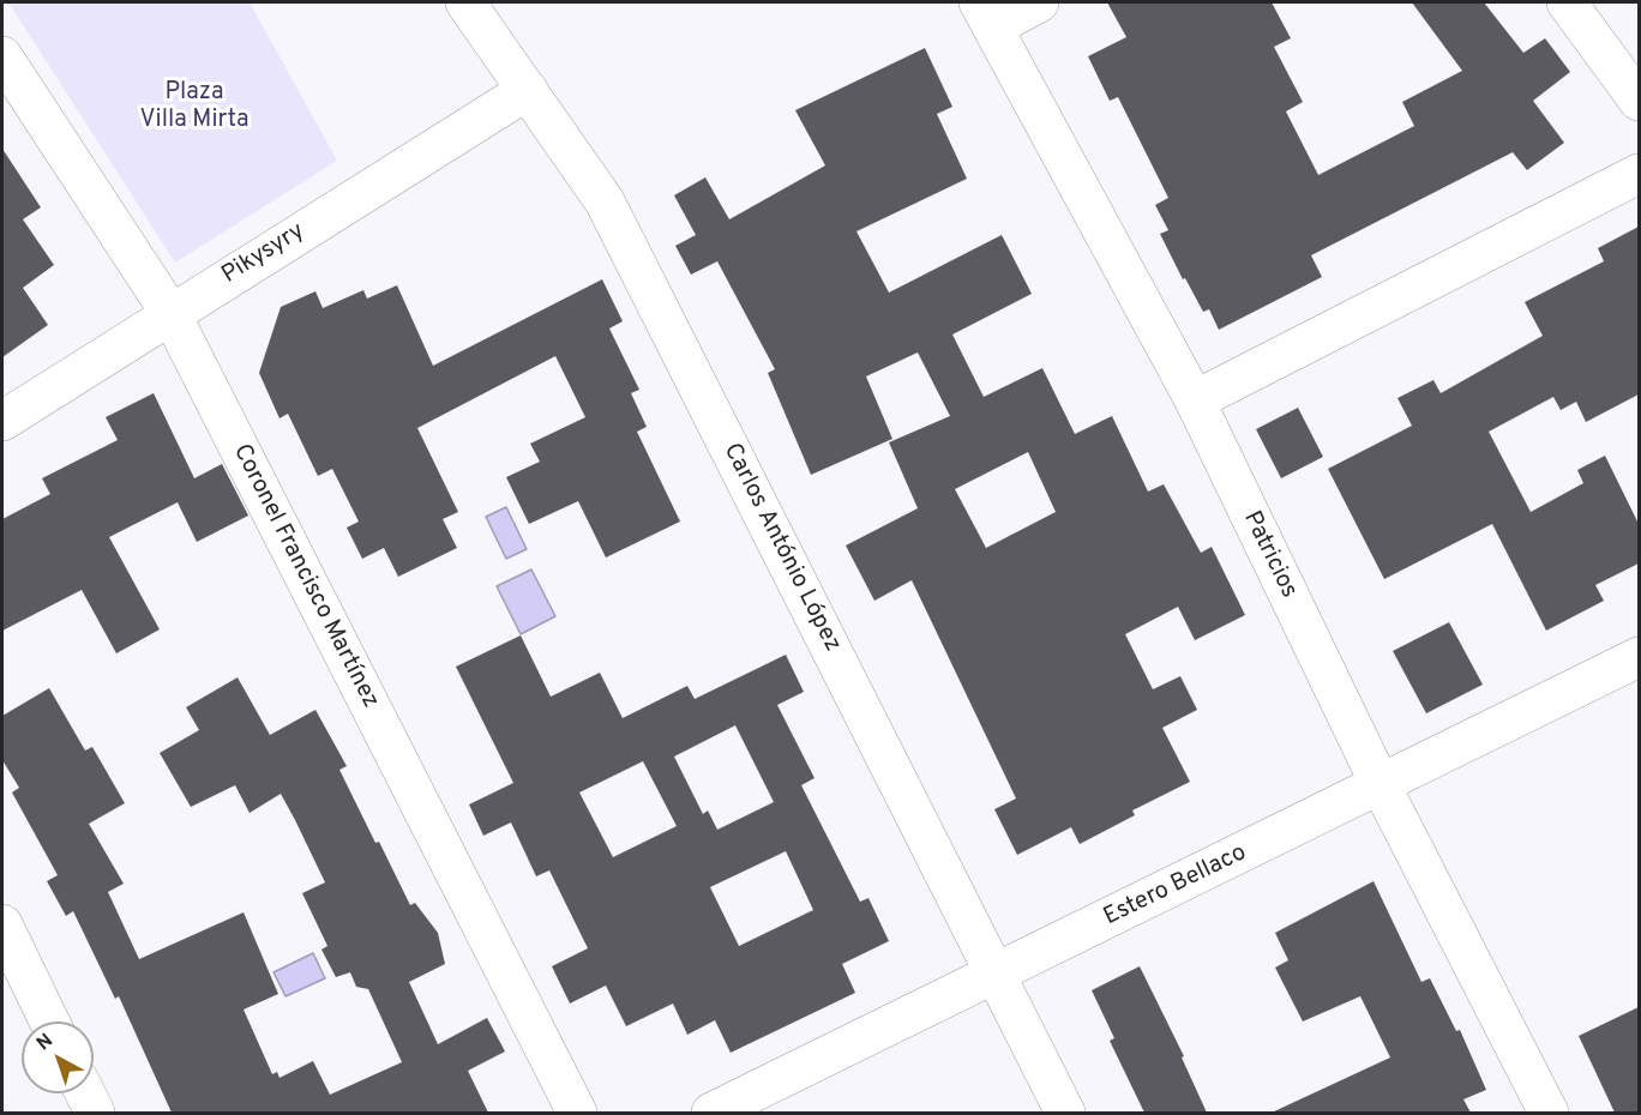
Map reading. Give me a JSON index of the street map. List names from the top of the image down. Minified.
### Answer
{"streets":{"street":["Pikysyry","Carlos António López","Patricios","Coronel Francisco Martínez","Estero Bellaco"]},"crossings":[["Pikysyry","Carlos António López"],["Pikysyry","Coronel Francisco Martínez"],["Carlos António López","Estero Bellaco"],["Patricios","Estero Bellaco"]],"parks":["Plaza Villa Mirta"],"north":"top left"}
